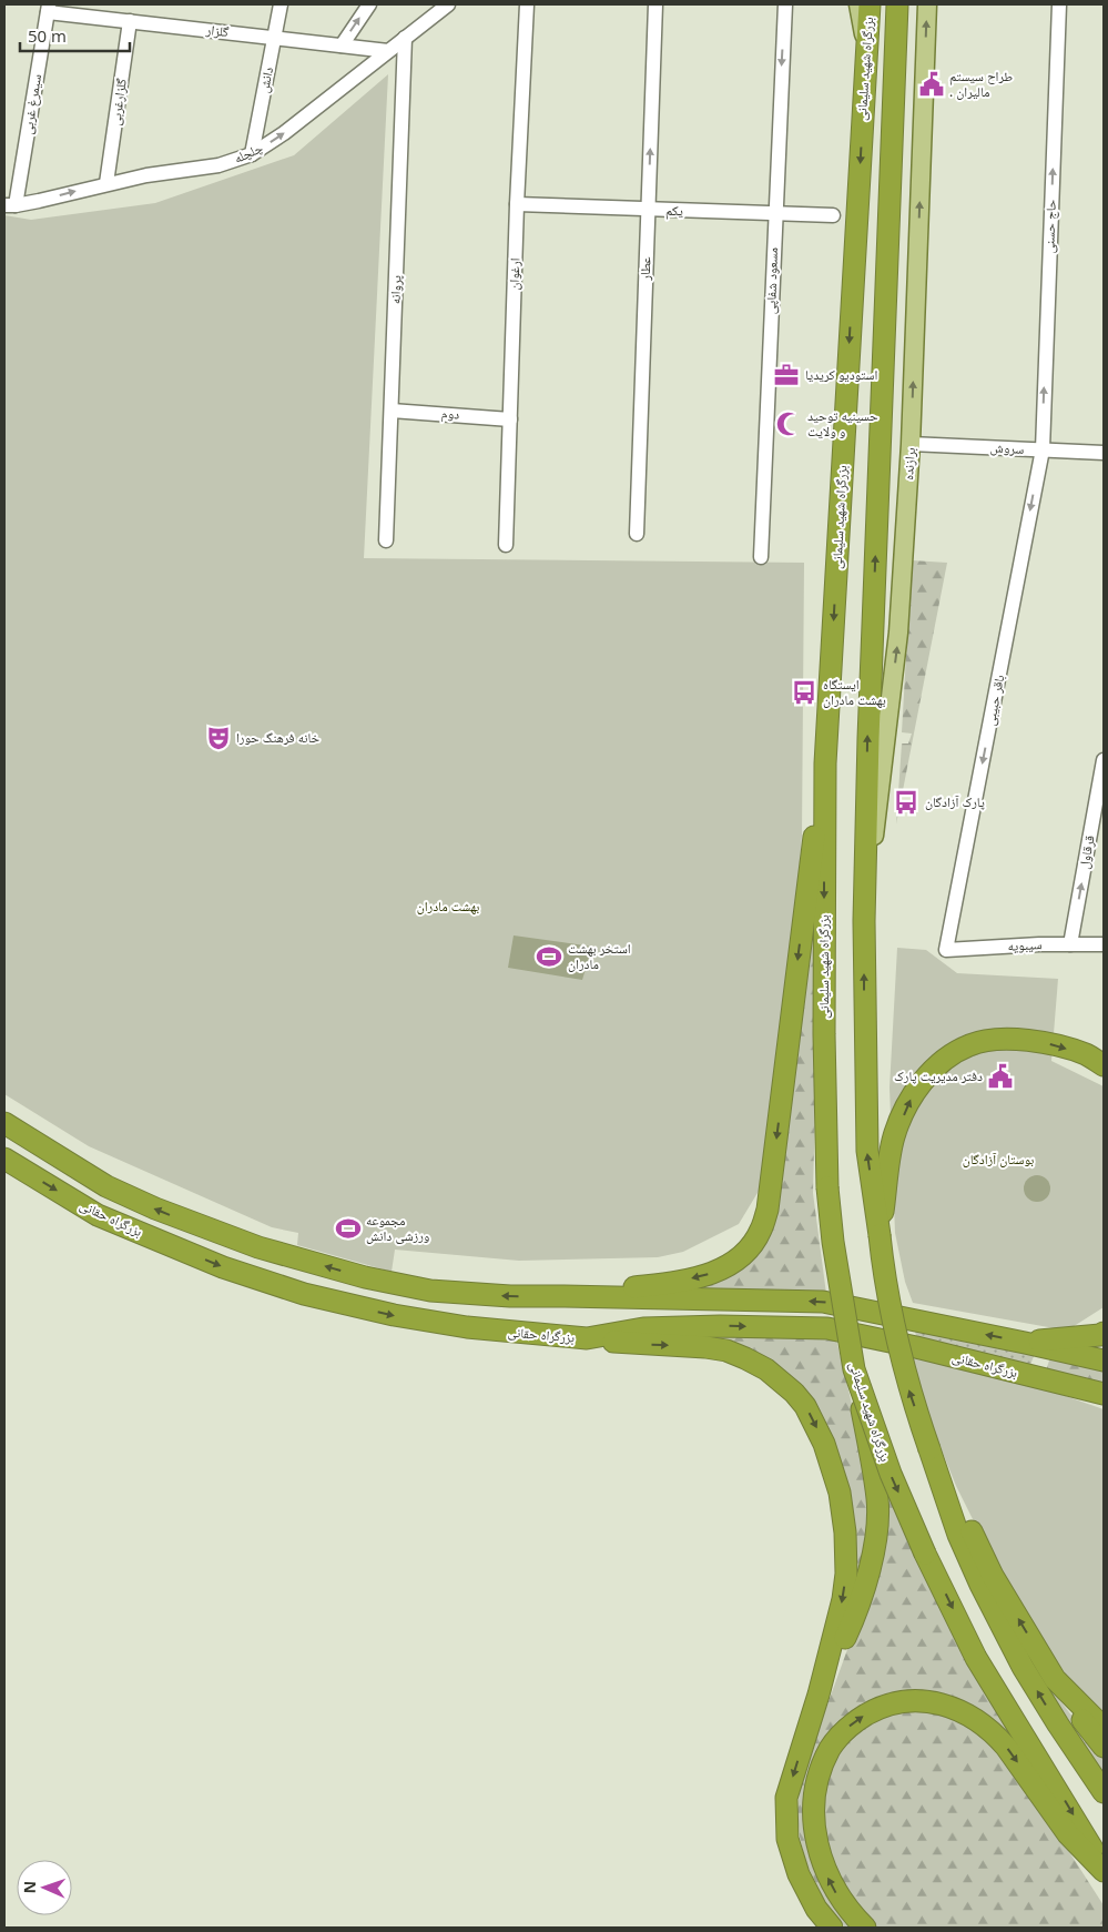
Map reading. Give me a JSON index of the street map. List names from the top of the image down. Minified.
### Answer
{"streets":{"highway":["بزرگراه شهید سلیمانی","بزرگراه حقانی"],"main road":["برازنده"],"street":["گلزار","دانش","گلزارغربی","سیمرغ غربی","چلچله","یکم","حاج حسنی","عطار","ارغوان","مسعود شفاپی","پروانه","دوم","سروش","باقر حبیبی","قرقاول","سیبویه"]},"crossings":[["گلزار","دانش"],["گلزار","گلزارغربی"],["گلزار","سیمرغ غربی"],["گلزار","چلچله"],["بزرگراه شهید سلیمانی","برازنده"],["دانش","چلچله"],["گلزارغربی","چلچله"],["سیمرغ غربی","چلچله"],["چلچله","پروانه"],["یکم","عطار"],["یکم","ارغوان"],["یکم","مسعود شفاپی"],["حاج حسنی","سروش"],["حاج حسنی","باقر حبیبی"],["ارغوان","دوم"],["پروانه","دوم"],["سروش","برازنده"],["سروش","باقر حبیبی"],["باقر حبیبی","سیبویه"],["قرقاول","سیبویه"]],"one_way":["چلچله","حاج حسنی","عطار","مسعود شفاپی","برازنده","باقر حبیبی","قرقاول"],"parks":["بهشت مادران","بوستان آزادگان"],"places":{"public building":["طراح سیستم . مالیران","دفتر مدیریت پارک"],"office":["استودیو کریدیا"],"mosque":["حسینیه توحید و ولایت"],"bus stop":["ایستگاه بهشت مادران","پارک آزادگان"],"theatre":["خانه فرهنگ حورا"],"sports":["استخر بهشت مادران","مجموعه ورزشی دانش"]},"scale_bar":"50 m","north":"left"}
